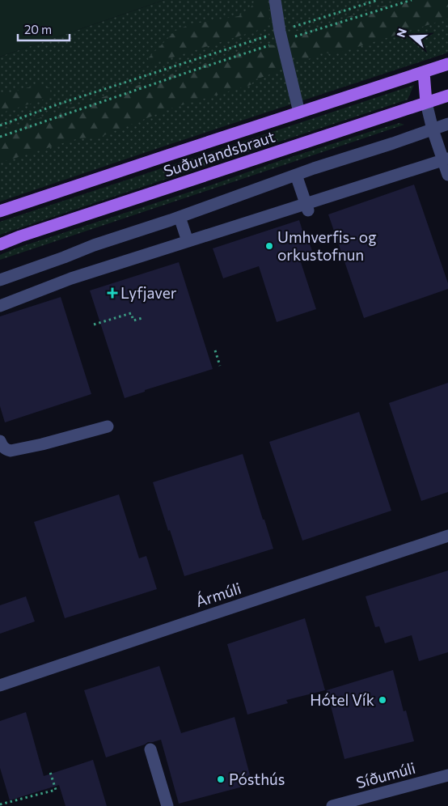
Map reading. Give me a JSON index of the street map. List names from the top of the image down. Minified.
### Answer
{"streets":{"main road":["Suðurlandsbraut"],"street":["Ármúli","Síðumúli"]},"places":{"other":["Umhverfis- og orkustofnun","Hótel Vík","Pósthús"],"health":["Lyfjaver"]},"scale_bar":"20 m","north":"left"}
